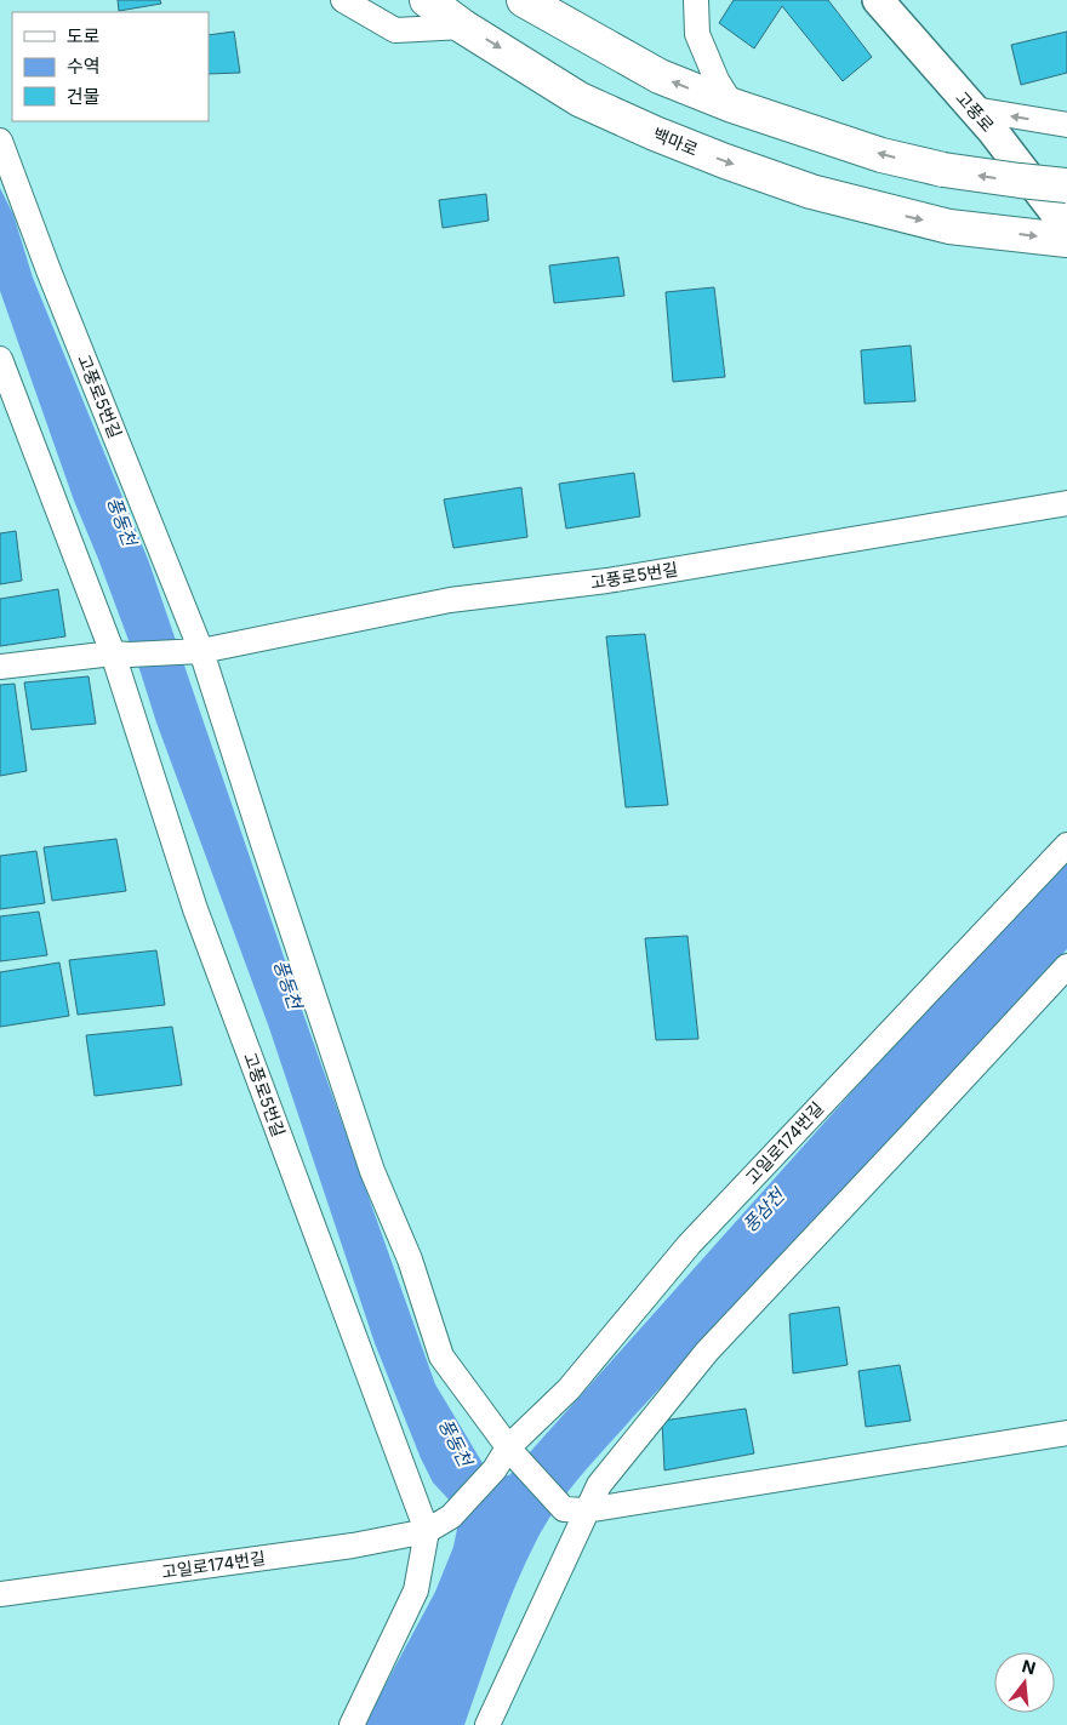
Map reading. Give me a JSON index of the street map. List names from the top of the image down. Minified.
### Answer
{"streets":{"main road":["백마로"],"street":["고풍로","고풍로5번길","고일로174번길"]},"crossings":[["고풍로5번길","고일로174번길"]],"water":["풍동천","풍삼천"],"legend":["도로","수역","건물"],"north":"top"}
